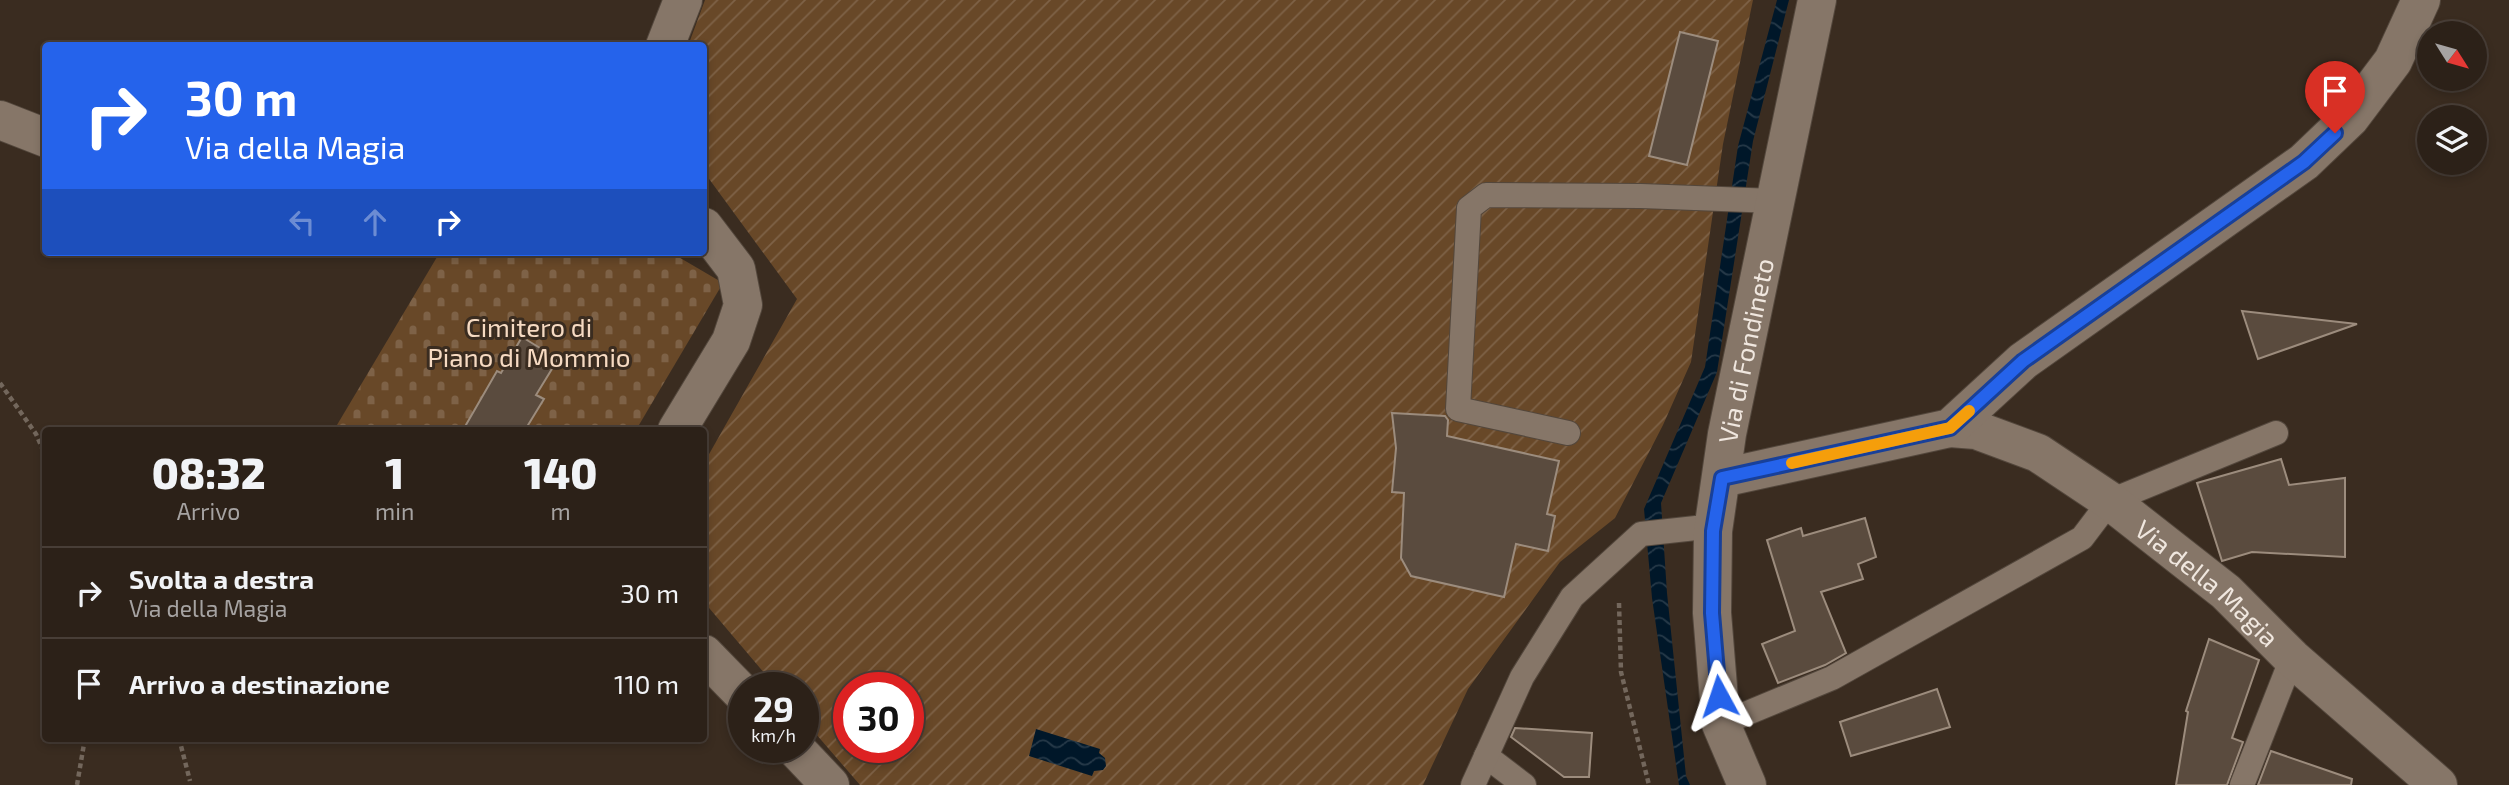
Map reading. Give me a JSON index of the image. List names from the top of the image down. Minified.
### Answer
{"streets":{"street":["Via di Fondineto","Via della Magia"]},"crossings":[["Via di Fondineto","Via della Magia"]],"parks":["Cimitero di Piano di Mommio"],"north":"bottom right","page":{"turn":["30 m","Via della Magia"],"eta":["08:32","Arrivo","1","min","140","m"],"list":[{"name":"Svolta a destra","note":"Via della Magia","value":"30 m"},{"name":"Arrivo a destinazione","value":"110 m"}],"speed":"29 km/h","limit":"30"}}
